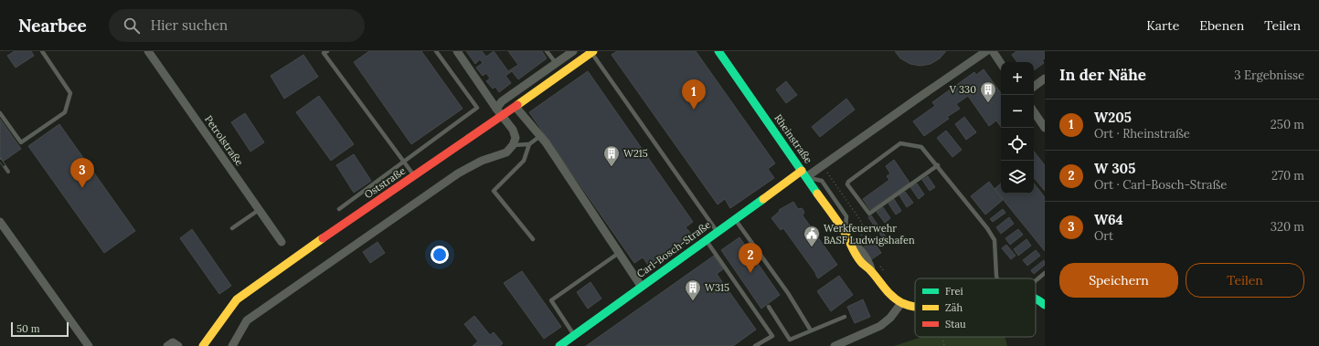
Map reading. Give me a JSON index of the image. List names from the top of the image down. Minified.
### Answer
{"streets":{"street":["Rheinstraße","Petrolstraße","Oststraße","Carl-Bosch-Straße"]},"crossings":[["Rheinstraße","Carl-Bosch-Straße"]],"places":{"building":["V 330","W215","W315"],"public building":["Werkfeuerwehr BASF Ludwigshafen"]},"legend":["Frei","Zäh","Stau"],"scale_bar":"50 m","page":{"header":"Nearbee","search":"Hier suchen","nav":["Karte","Ebenen","Teilen"],"heading":["In der Nähe","3 Ergebnisse"],"map_buttons":["+","−"],"pins":["1","3","2"],"list":[{"mark":"1","name":"W205","note":"Ort · Rheinstraße","value":"250 m"},{"mark":"2","name":"W 305","note":"Ort · Carl-Bosch-Straße","value":"270 m"},{"mark":"3","name":"W64","note":"Ort","value":"320 m"}],"buttons":["Speichern","Teilen"],"scale":"50 m"}}
